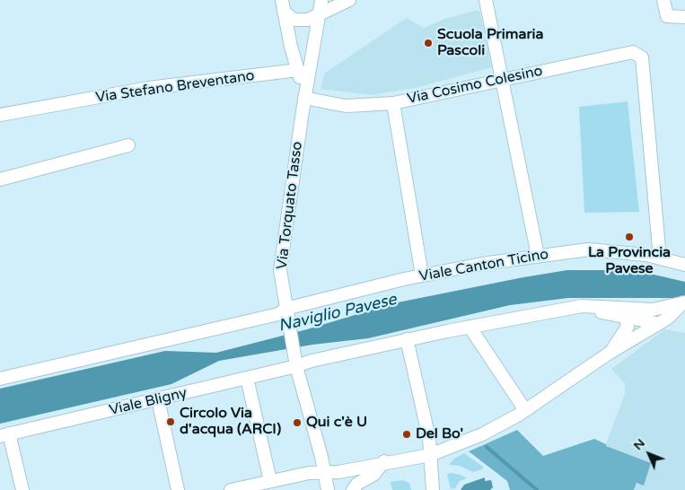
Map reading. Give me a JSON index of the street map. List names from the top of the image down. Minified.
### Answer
{"streets":{"street":["Via Cosimo Colesino","Via Stefano Breventano","Via Torquato Tasso","Viale Canton Ticino","Viale Bligny"]},"crossings":[["Via Cosimo Colesino","Via Torquato Tasso"],["Via Cosimo Colesino","Viale Canton Ticino"],["Via Stefano Breventano","Via Torquato Tasso"],["Via Torquato Tasso","Viale Canton Ticino"],["Via Torquato Tasso","Viale Bligny"]],"water":["Naviglio Pavese"],"places":["Scuola Primaria Pascoli","La Provincia Pavese","Circolo Via d'acqua (ARCI)","Qui c'è U","Del Bo'"],"north":"top left"}
